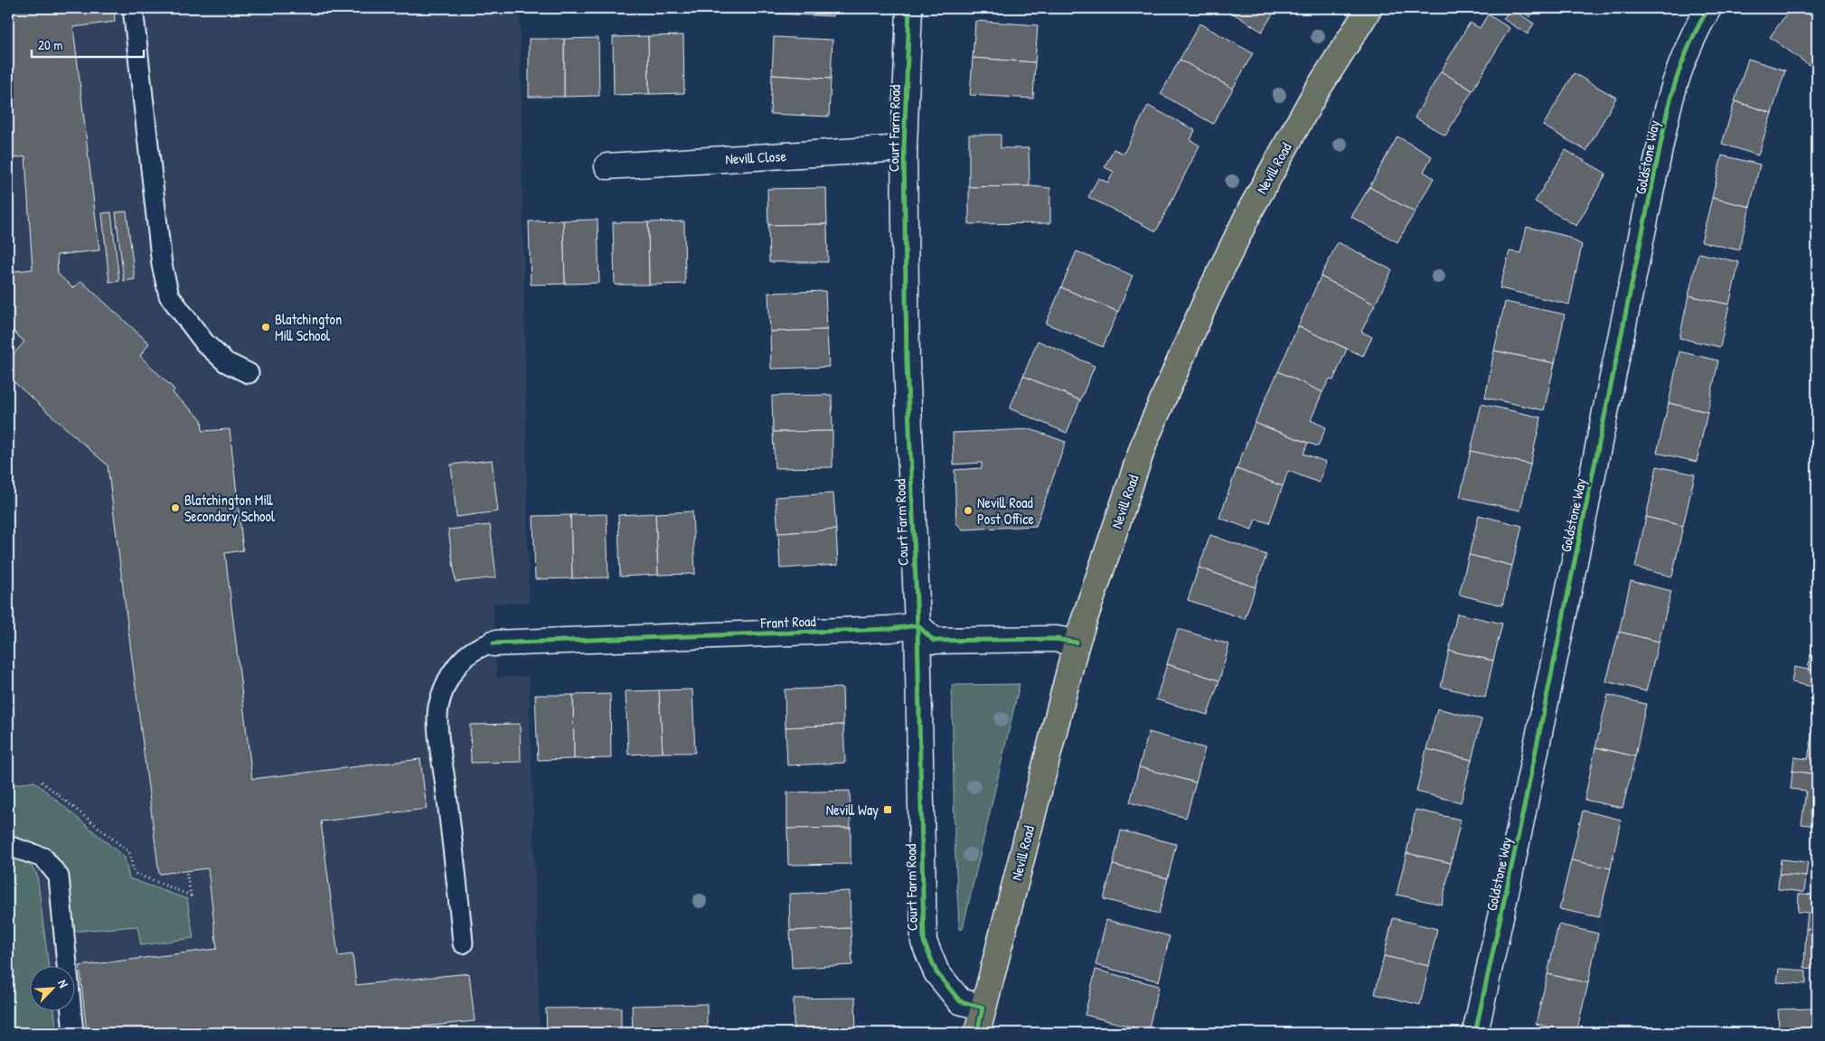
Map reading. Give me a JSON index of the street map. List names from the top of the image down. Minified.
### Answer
{"streets":{"main road":["Nevill Road"],"street":["Court Farm Road","Nevill Close","Goldstone Way","Frant Road"]},"crossings":[["Court Farm Road","Nevill Close"],["Court Farm Road","Nevill Road"],["Court Farm Road","Frant Road"]],"places":{"other":["Blatchington Mill School","Blatchington Mill Secondary School","Nevill Road Post Office"],"transit":["Nevill Way"]},"scale_bar":"20 m","north":"top right"}
